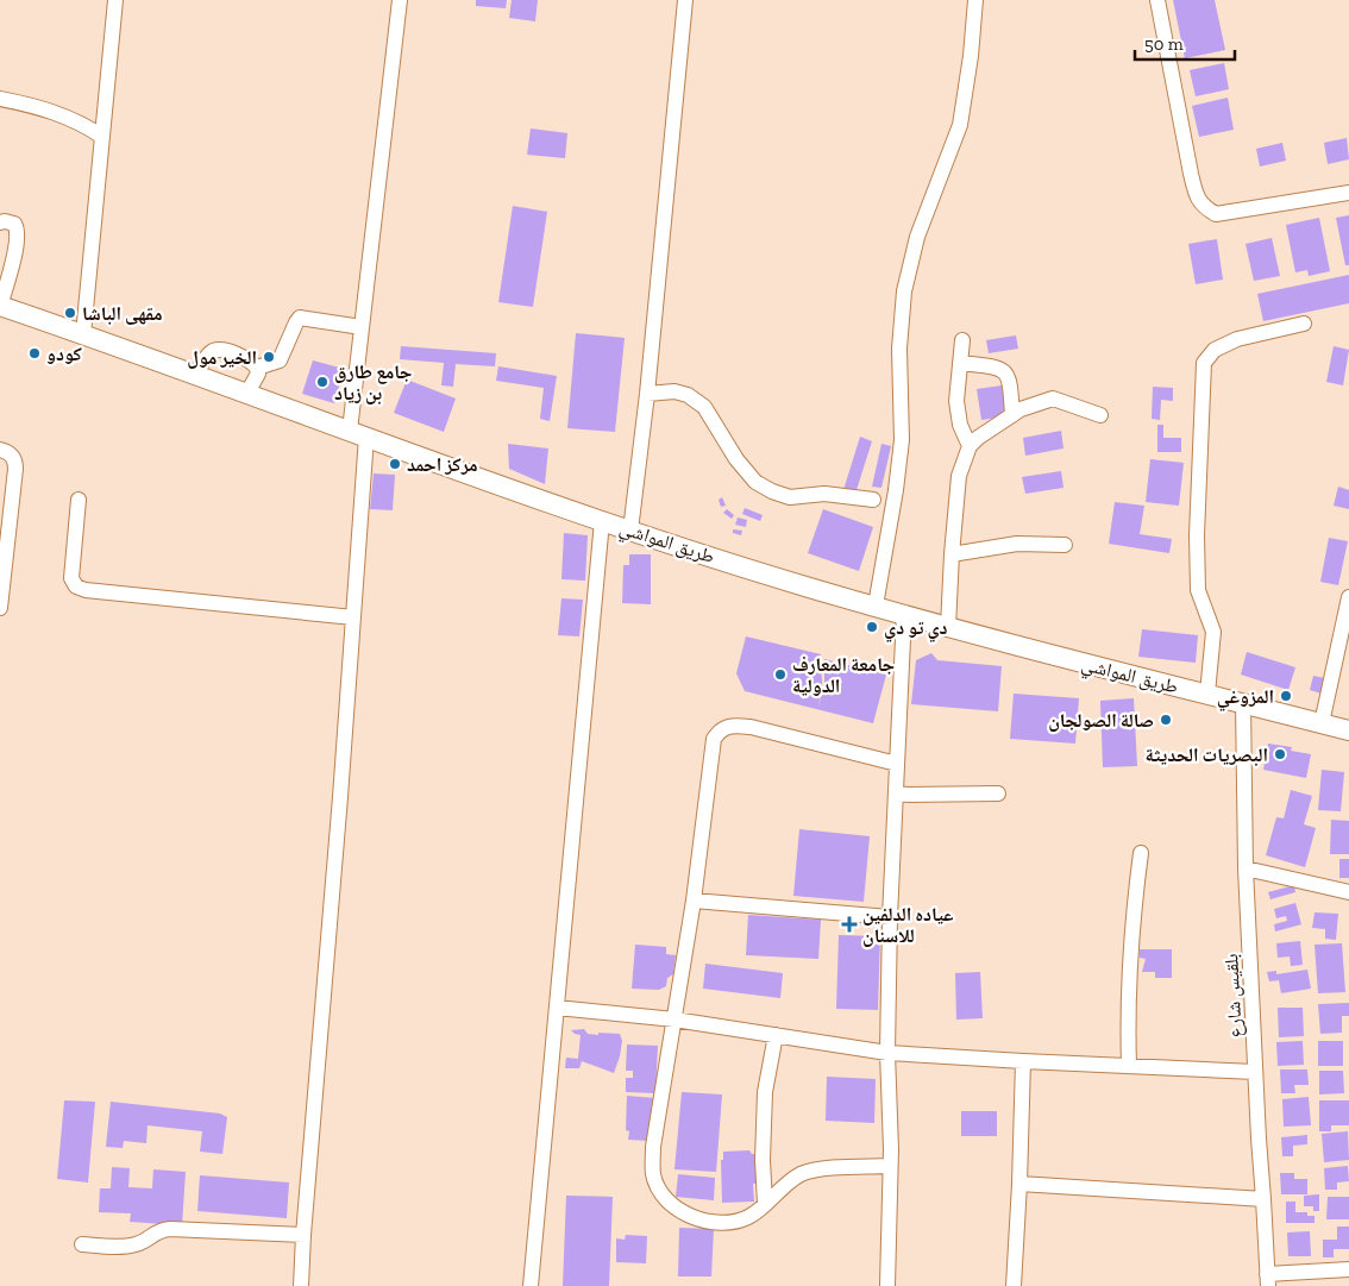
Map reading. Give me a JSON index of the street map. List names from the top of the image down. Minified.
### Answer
{"streets":{"main road":["طريق المواشي"],"street":["بلقيس شارع"]},"crossings":[["طريق المواشي","بلقيس شارع"]],"places":{"other":["مقهى الباشا","كودو","الخير مول","جامع طارق بن زياد","مركز احمد","دي تو دي","جامعة المعارف الدولية","المزوغي","صالة الصولجان","البصريات الحديثة"],"health":["عياده الدلفين للاسنان"]},"scale_bar":"50 m"}
